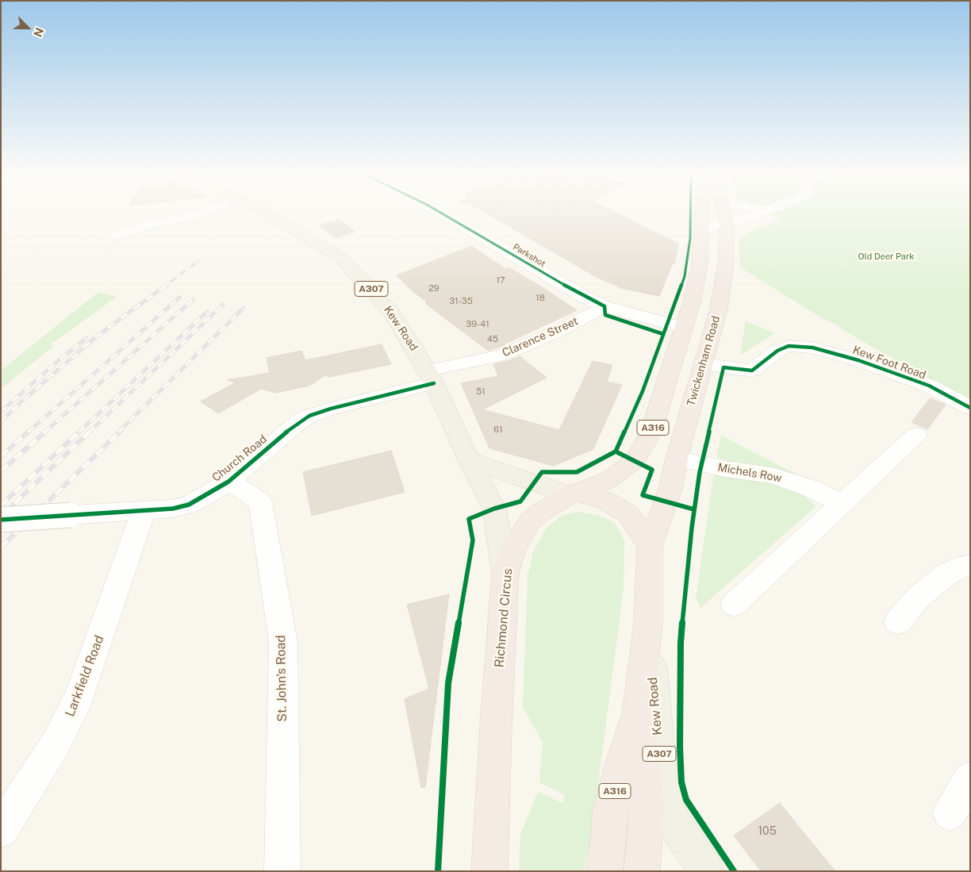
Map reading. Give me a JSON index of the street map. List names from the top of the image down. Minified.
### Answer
{"streets":{"highway":["Twickenham Road","A316","Richmond Circus"],"main road":["A307","Kew Road"],"street":["Parkshot","Clarence Street","Kew Foot Road","Church Road","Michels Row","Larkfield Road","St. John's Road"]},"crossings":[["Parkshot","Clarence Street"],["Parkshot","A316"],["A307","Kew Road"],["A307","Richmond Circus"],["Kew Road","Clarence Street"],["Kew Road","A316"],["Kew Road","Church Road"],["Clarence Street","Church Road"],["Twickenham Road","A316"],["Twickenham Road","Michels Row"],["A316","Richmond Circus"],["Church Road","Larkfield Road"],["Church Road","St. John's Road"]],"parks":["Old Deer Park"],"house_numbers":["17","29","18","31-35","39-41","45","51","61","105"],"north":"bottom right"}
